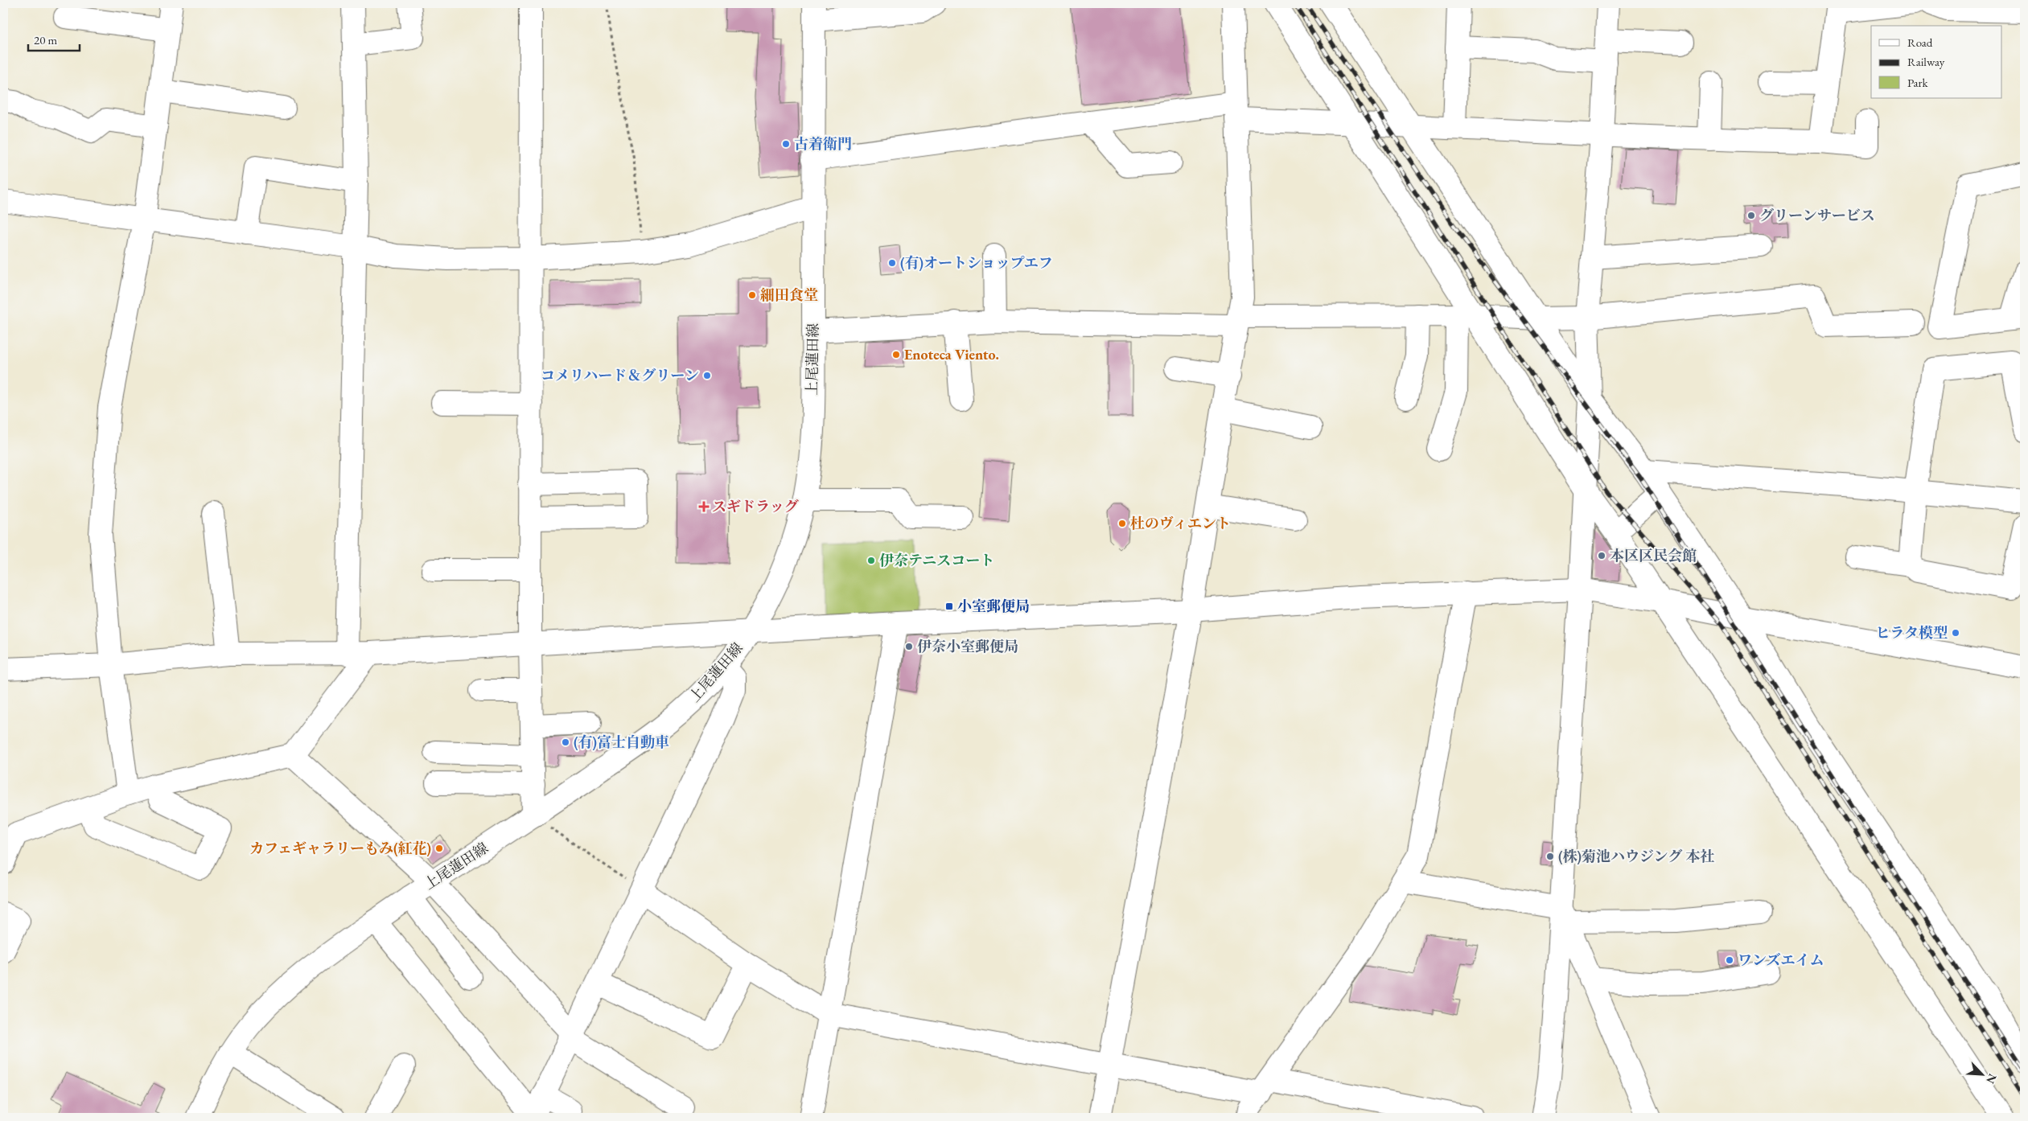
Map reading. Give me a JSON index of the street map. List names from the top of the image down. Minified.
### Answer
{"streets":{"street":["上尾蓮田線"]},"places":{"other":["古着衛門","グリーンサービス","(有)オートショップエフ","細田食堂","Enoteca Viento.","コメリハード＆グリーン","杜のヴィエント","本区区民会館","伊奈テニスコート","ヒラタ模型","伊奈小室郵便局","(有)富士自動車","カフェギャラリーもみ(紅花)","(株)菊池ハウジング 本社","ワンズエイム"],"health":["スギドラッグ"],"transit":["小室郵便局"]},"legend":["Road","Railway","Park"],"scale_bar":"20 m","north":"bottom right"}
